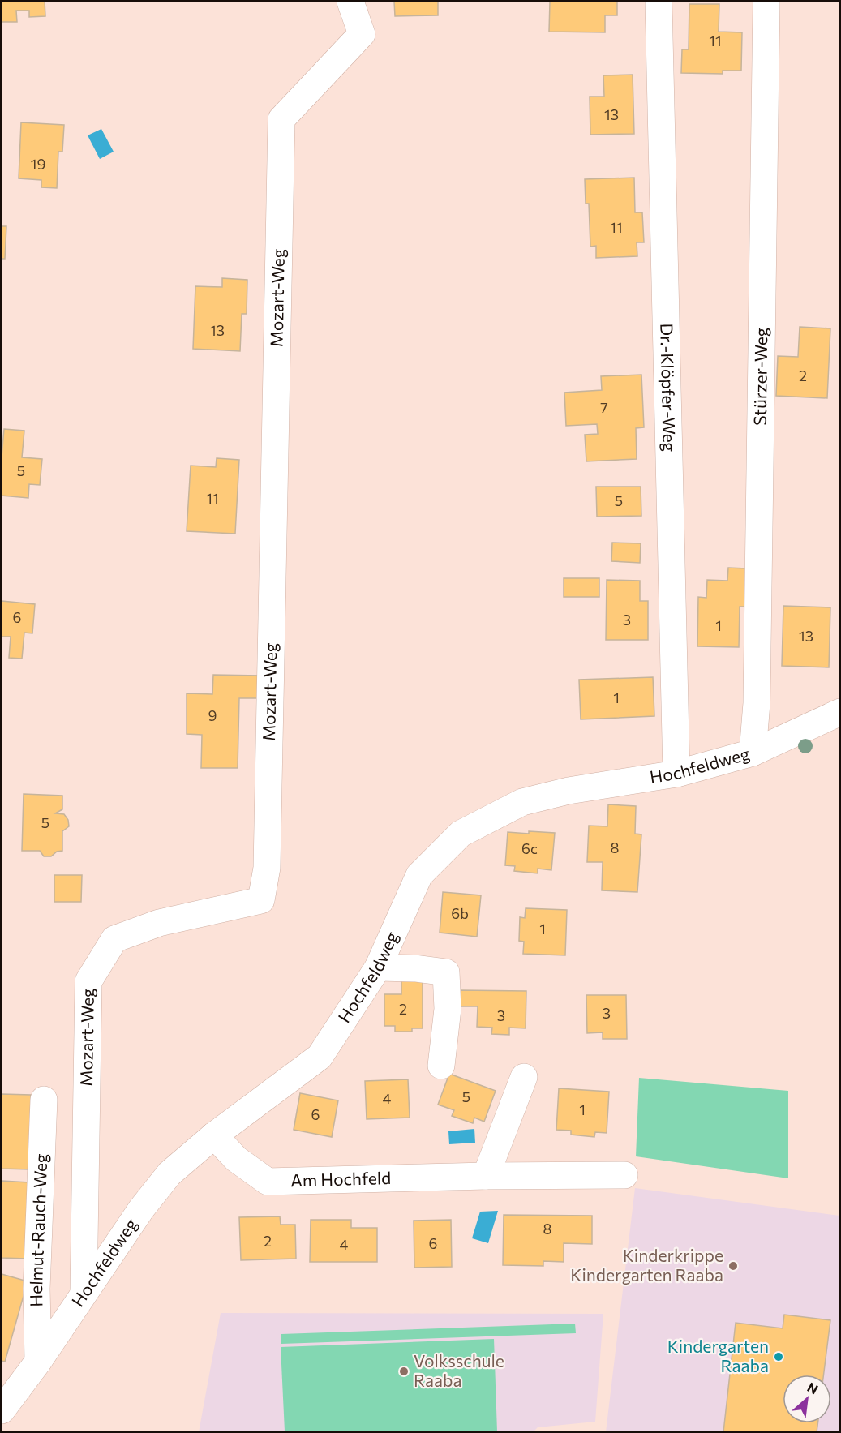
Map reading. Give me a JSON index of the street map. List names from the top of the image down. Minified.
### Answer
{"streets":{"street":["Mozart-Weg","Stürzer-Weg","Dr.-Klöpfer-Weg","Hochfeldweg","Am Hochfeld","Helmut-Rauch-Weg"]},"crossings":[["Mozart-Weg","Hochfeldweg"],["Stürzer-Weg","Hochfeldweg"],["Dr.-Klöpfer-Weg","Hochfeldweg"],["Hochfeldweg","Am Hochfeld"],["Hochfeldweg","Helmut-Rauch-Weg"]],"places":["Kinderkrippe Kindergarten Raaba","Kindergarten Raaba","Volksschule Raaba"],"house_numbers":["11","13","19","11","13","2","7","5","11","5","6","3","1","13","1","9","5","8","6c","6b","1","2","3","3","5","4","1","6","8","2","6","4"],"north":"top right"}
